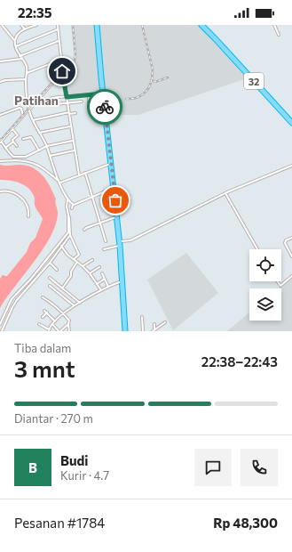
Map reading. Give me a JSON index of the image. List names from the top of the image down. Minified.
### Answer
{"streets":{"highway":["32"]},"districts":["Patihan"],"page":{"status":"22:35","heading":["3 mnt","Tiba dalam","22:38–22:43"],"panel":["Budi","Kurir · 4.7","Pesanan #1784","Rp 48,300"],"bar":"Diantar · 270 m","round":"B"}}
